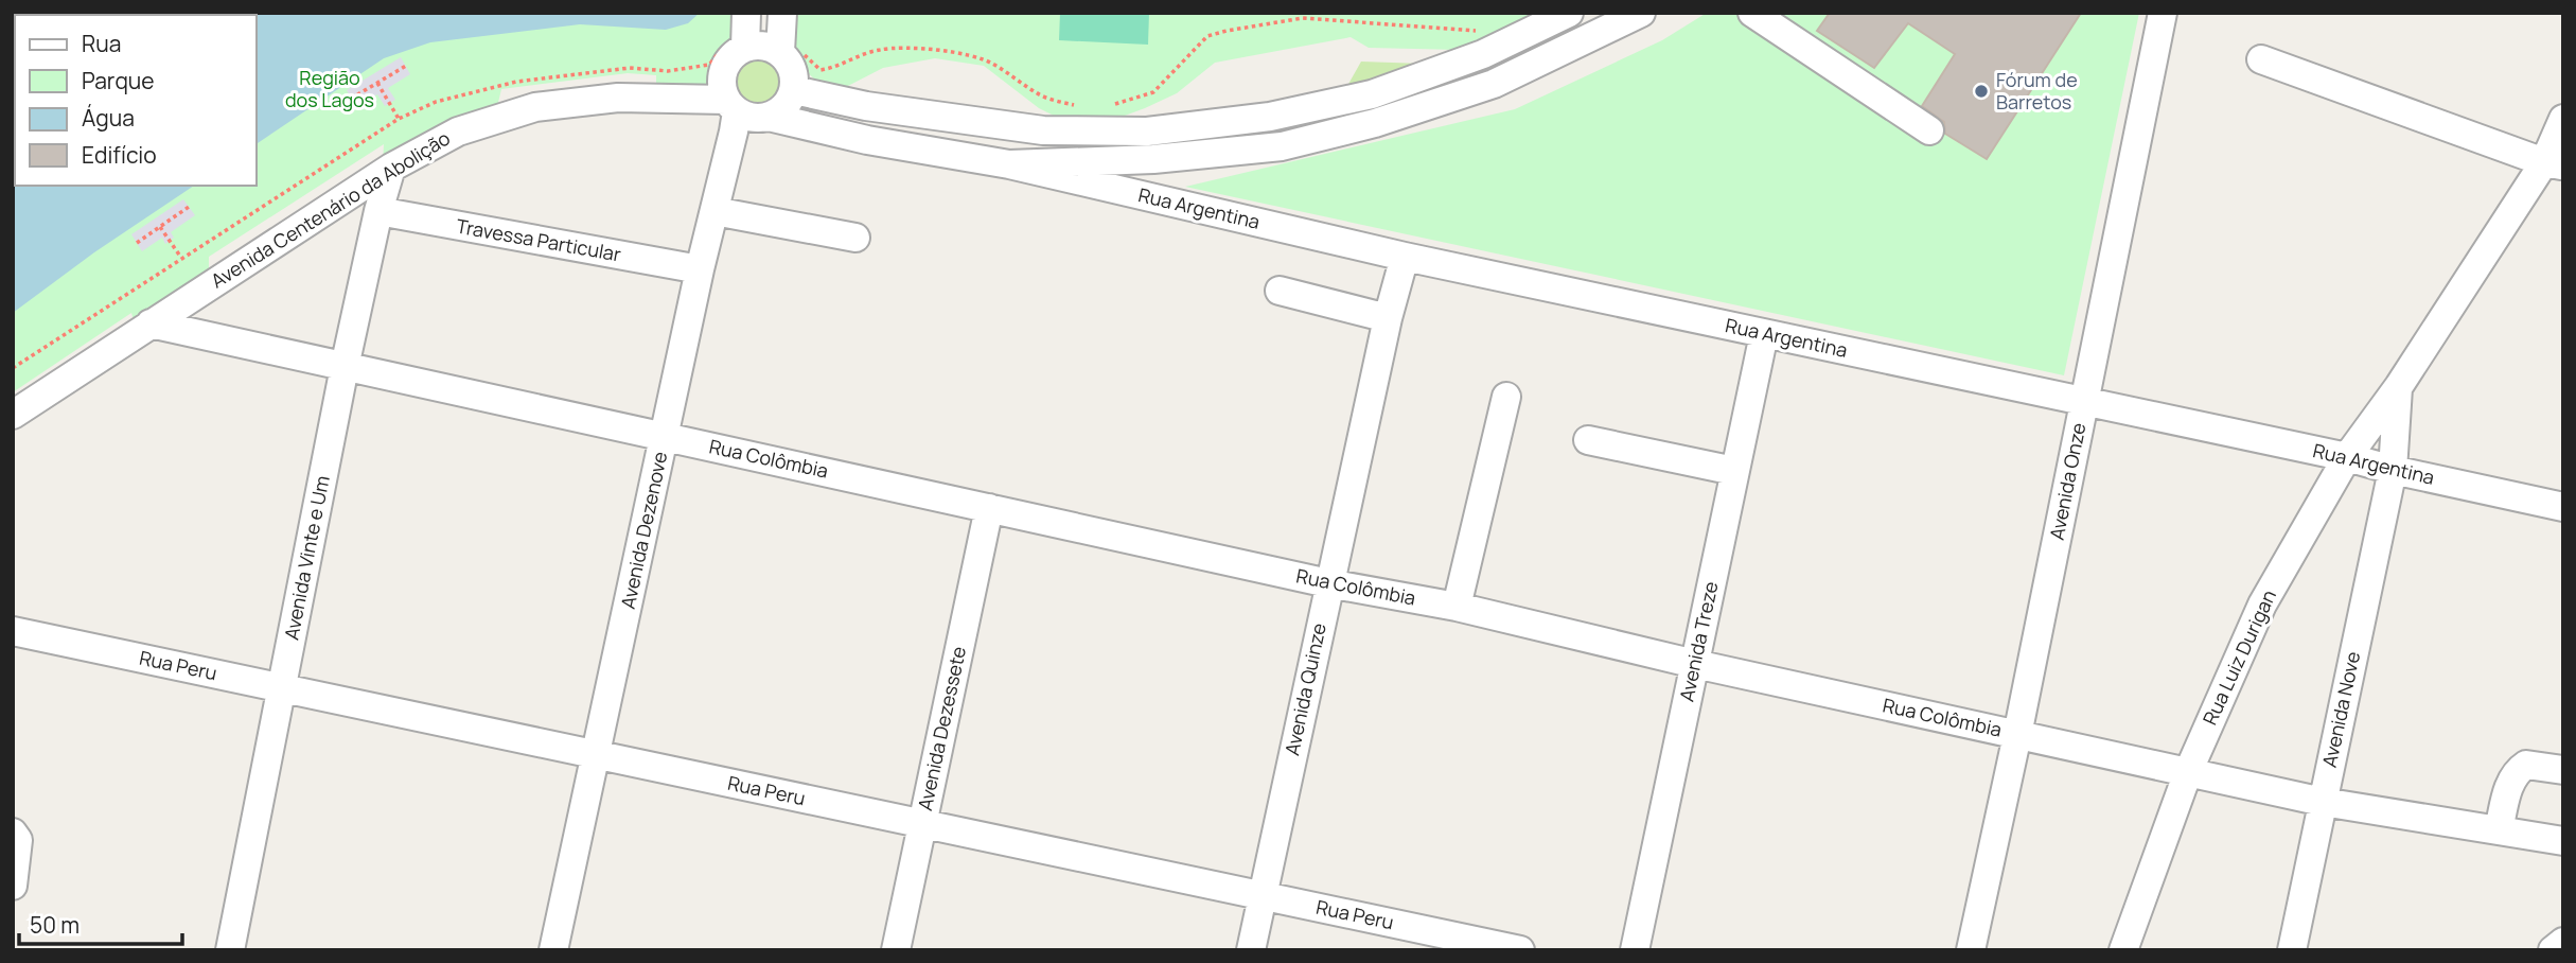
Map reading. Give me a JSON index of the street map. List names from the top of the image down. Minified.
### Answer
{"streets":{"street":["Rua Argentina","Avenida Centenário da Abolição","Travessa Particular","Rua Colômbia","Avenida Onze","Avenida Dezenove","Avenida Vinte e Um","Avenida Treze","Rua Luiz Durigan","Rua Peru","Avenida Quinze","Avenida Nove","Avenida Dezessete"]},"crossings":[["Rua Argentina","Avenida Onze"],["Rua Argentina","Avenida Treze"],["Rua Argentina","Rua Luiz Durigan"],["Rua Argentina","Avenida Quinze"],["Rua Argentina","Avenida Nove"],["Avenida Centenário da Abolição","Rua Colômbia"],["Avenida Centenário da Abolição","Avenida Dezenove"],["Avenida Centenário da Abolição","Avenida Vinte e Um"],["Travessa Particular","Avenida Dezenove"],["Travessa Particular","Avenida Vinte e Um"],["Rua Colômbia","Avenida Onze"],["Rua Colômbia","Avenida Dezenove"],["Rua Colômbia","Avenida Vinte e Um"],["Rua Colômbia","Avenida Treze"],["Rua Colômbia","Rua Luiz Durigan"],["Rua Colômbia","Avenida Quinze"],["Rua Colômbia","Avenida Nove"],["Rua Colômbia","Avenida Dezessete"],["Avenida Dezenove","Rua Peru"],["Avenida Vinte e Um","Rua Peru"],["Rua Luiz Durigan","Avenida Nove"],["Rua Peru","Avenida Quinze"],["Rua Peru","Avenida Dezessete"]],"parks":["Região dos Lagos"],"places":["Fórum de Barretos"],"legend":["Rua","Parque","Água","Edifício"],"scale_bar":"50 m"}
